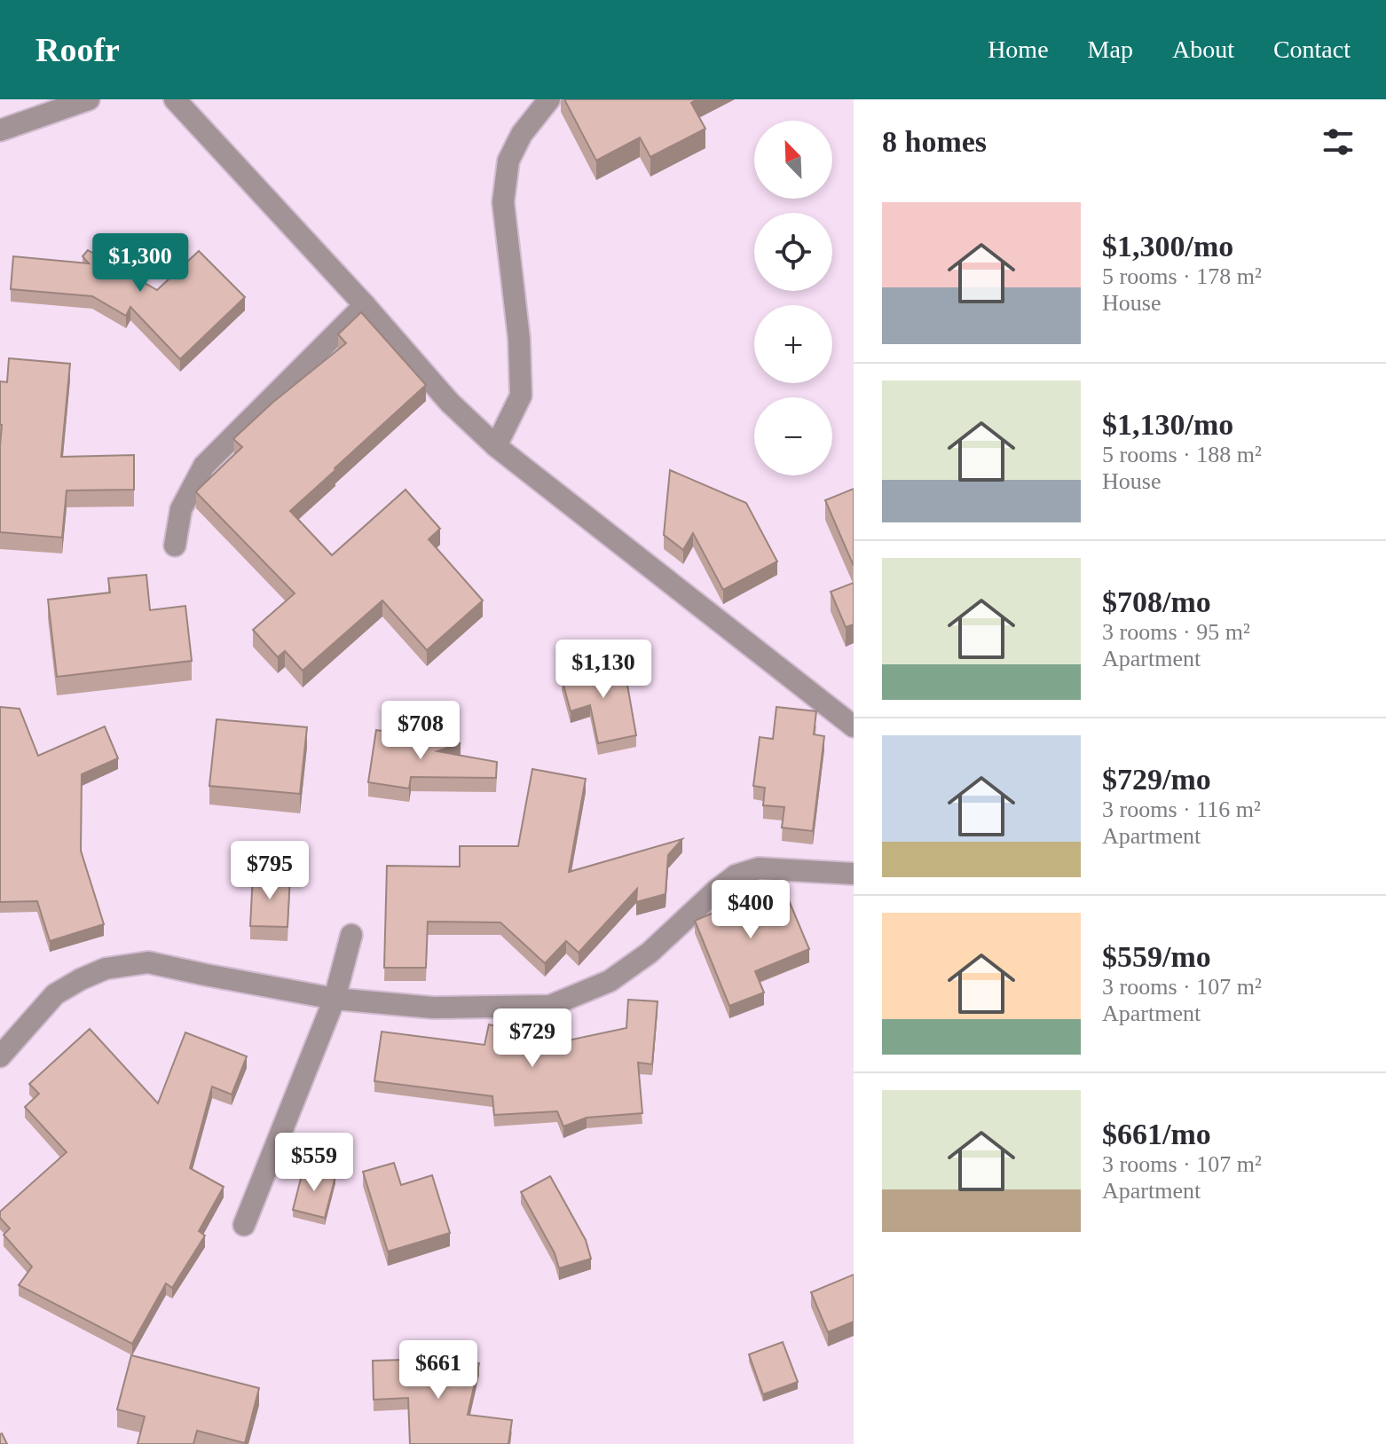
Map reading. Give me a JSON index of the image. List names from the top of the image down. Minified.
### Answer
{"north":"top left","page":{"header":"Roofr","nav":["Home","Map","About","Contact"],"heading":"8 homes","map_buttons":["+","−"],"list":[{"name":"$1,300/mo","note":"5 rooms · 178 m² · House"},{"name":"$1,130/mo","note":"5 rooms · 188 m² · House"},{"name":"$708/mo","note":"3 rooms · 95 m² · Apartment"},{"name":"$729/mo","note":"3 rooms · 116 m² · Apartment"},{"name":"$559/mo","note":"3 rooms · 107 m² · Apartment"},{"name":"$661/mo","note":"3 rooms · 107 m² · Apartment"}],"price":["$1,300","$1,130","$708","$795","$400","$729","$559","$661"]}}
